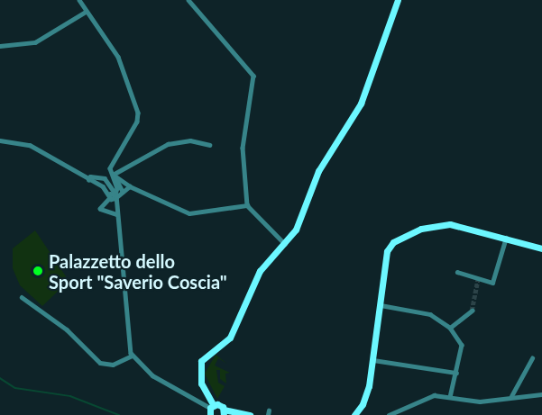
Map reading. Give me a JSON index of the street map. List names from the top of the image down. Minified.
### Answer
{"places":["Palazzetto dello Sport \"Saverio Coscia\""]}
